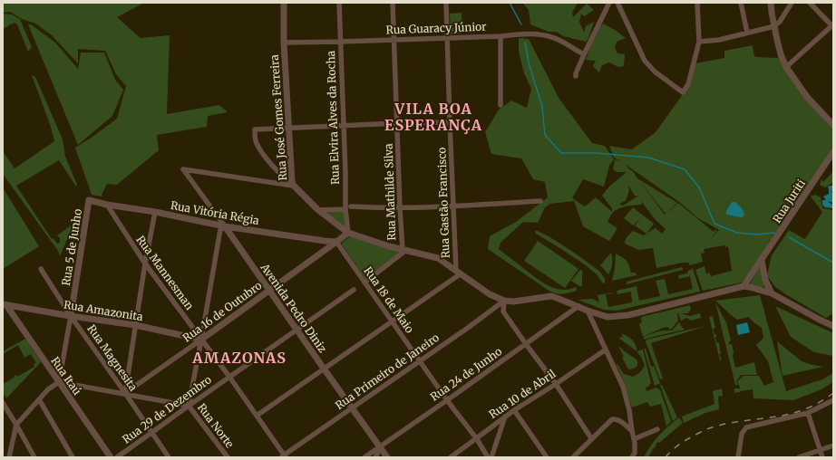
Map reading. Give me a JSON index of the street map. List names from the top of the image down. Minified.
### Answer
{"streets":{"street":["Rua Guaracy Júnior","Rua José Gomes Ferreira","Rua Elvira Alves da Rocha","Rua Mathilde Silva","Rua Juriti","Rua Gastão Francisco","Rua Vitória Régia","Rua 5 de Junho","Rua Mannesman","Rua 18 de Maio","Avenida Pedro Diniz","Rua Amazonita","Rua 16 de Outubro","Rua Magnesita","Rua Primeiro de Janeiro","Rua 24 de Junho","Rua Itaú","Rua 10 de Abril","Rua 29 de Dezembro","Rua Norte"]},"crossings":[["Rua Guaracy Júnior","Rua José Gomes Ferreira"],["Rua Guaracy Júnior","Rua Elvira Alves da Rocha"],["Rua Guaracy Júnior","Rua Mathilde Silva"],["Rua Guaracy Júnior","Rua Gastão Francisco"],["Rua José Gomes Ferreira","Rua Elvira Alves da Rocha"],["Rua José Gomes Ferreira","Rua Mathilde Silva"],["Rua José Gomes Ferreira","Rua Juriti"],["Rua José Gomes Ferreira","Rua Gastão Francisco"],["Rua José Gomes Ferreira","Avenida Pedro Diniz"],["Rua José Gomes Ferreira","Rua 16 de Outubro"],["Rua José Gomes Ferreira","Rua Primeiro de Janeiro"],["Rua José Gomes Ferreira","Rua 24 de Junho"],["Rua Elvira Alves da Rocha","Rua 16 de Outubro"],["Rua Vitória Régia","Rua 5 de Junho"],["Rua Vitória Régia","Rua Mannesman"],["Rua Vitória Régia","Rua 18 de Maio"],["Rua Vitória Régia","Avenida Pedro Diniz"],["Rua Vitória Régia","Rua 16 de Outubro"],["Rua 5 de Junho","Rua Amazonita"],["Rua 5 de Junho","Rua Magnesita"],["Rua 5 de Junho","Rua Itaú"],["Rua Mannesman","Rua Amazonita"],["Rua Mannesman","Rua 16 de Outubro"],["Rua Mannesman","Rua Primeiro de Janeiro"],["Rua Mannesman","Rua 29 de Dezembro"],["Rua 18 de Maio","Rua 16 de Outubro"],["Rua 18 de Maio","Rua Primeiro de Janeiro"],["Rua 18 de Maio","Rua 24 de Junho"],["Rua 18 de Maio","Rua 10 de Abril"],["Avenida Pedro Diniz","Rua 16 de Outubro"],["Avenida Pedro Diniz","Rua Primeiro de Janeiro"],["Avenida Pedro Diniz","Rua 24 de Junho"],["Avenida Pedro Diniz","Rua 29 de Dezembro"],["Rua Amazonita","Rua 16 de Outubro"],["Rua Amazonita","Rua Magnesita"],["Rua Amazonita","Rua Itaú"],["Rua 16 de Outubro","Rua Magnesita"],["Rua Magnesita","Rua 29 de Dezembro"],["Rua 29 de Dezembro","Rua Norte"]],"districts":["VILA BOA ESPERANÇA","AMAZONAS"]}
